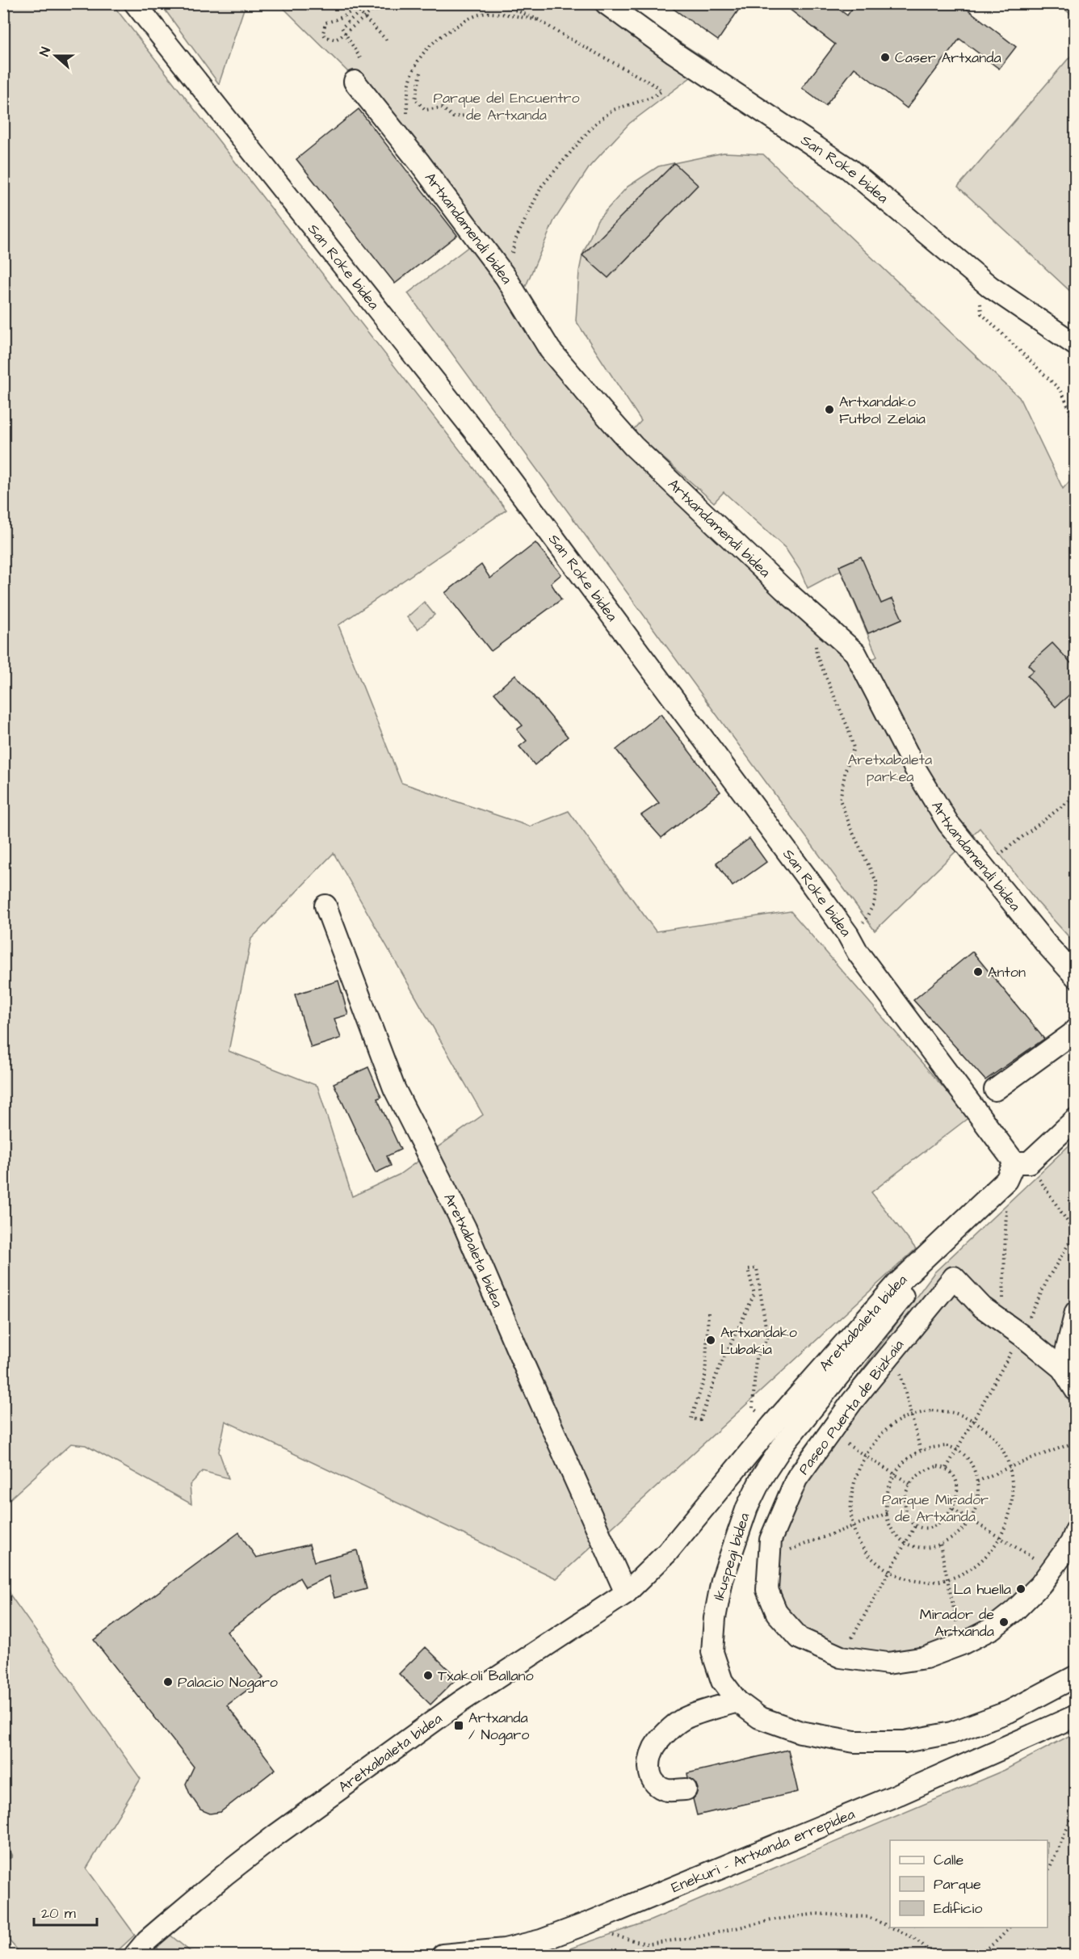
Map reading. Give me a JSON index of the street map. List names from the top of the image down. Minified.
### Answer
{"streets":{"street":["San Roke bidea","Artxandamendi bidea","Aretxabaleta bidea","Paseo Puerta de Bizkaia","Ikuspegi bidea","Enekuri - Artxanda errepidea"]},"crossings":[["San Roke bidea","Aretxabaleta bidea"],["Aretxabaleta bidea","Ikuspegi bidea"]],"parks":["Parque del Encuentro de Artxanda","Aretxabaleta parkea","Parque Mirador de Artxanda"],"places":{"other":["Caser Artxanda","Artxandako Futbol Zelaia","Anton","Artxandako Lubakia","La huella","Mirador de Artxanda","Txakoli Ballano","Palacio Nogaro"],"transit":["Artxanda / Nogaro"]},"legend":["Calle","Parque","Edificio"],"scale_bar":"20 m","north":"left"}
